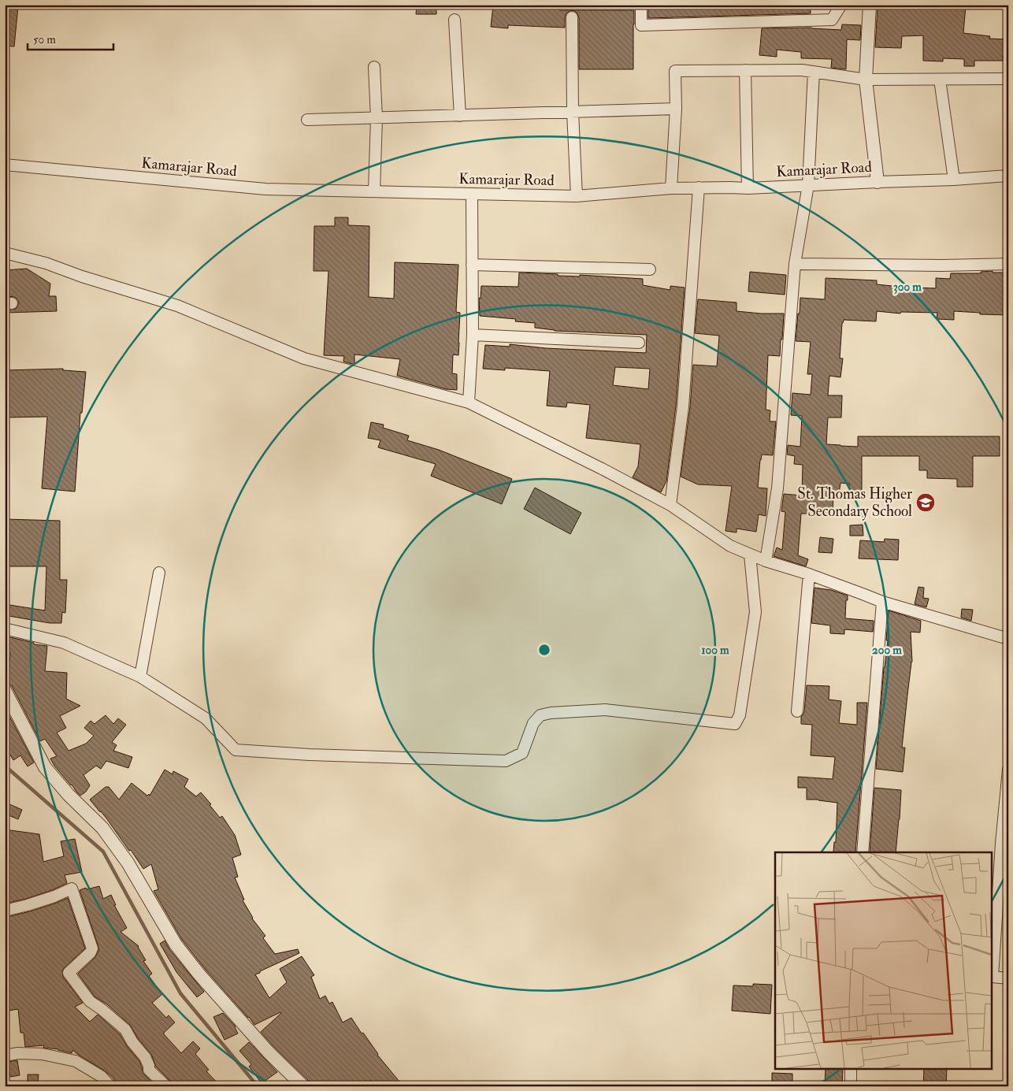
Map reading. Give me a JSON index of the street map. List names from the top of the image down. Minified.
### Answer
{"streets":{"street":["Kamarajar Road"]},"places":{"school or university":["St. Thomas Higher Secondary School"]},"scale_bar":"50 m","rings":["300 m","100 m","200 m"]}
